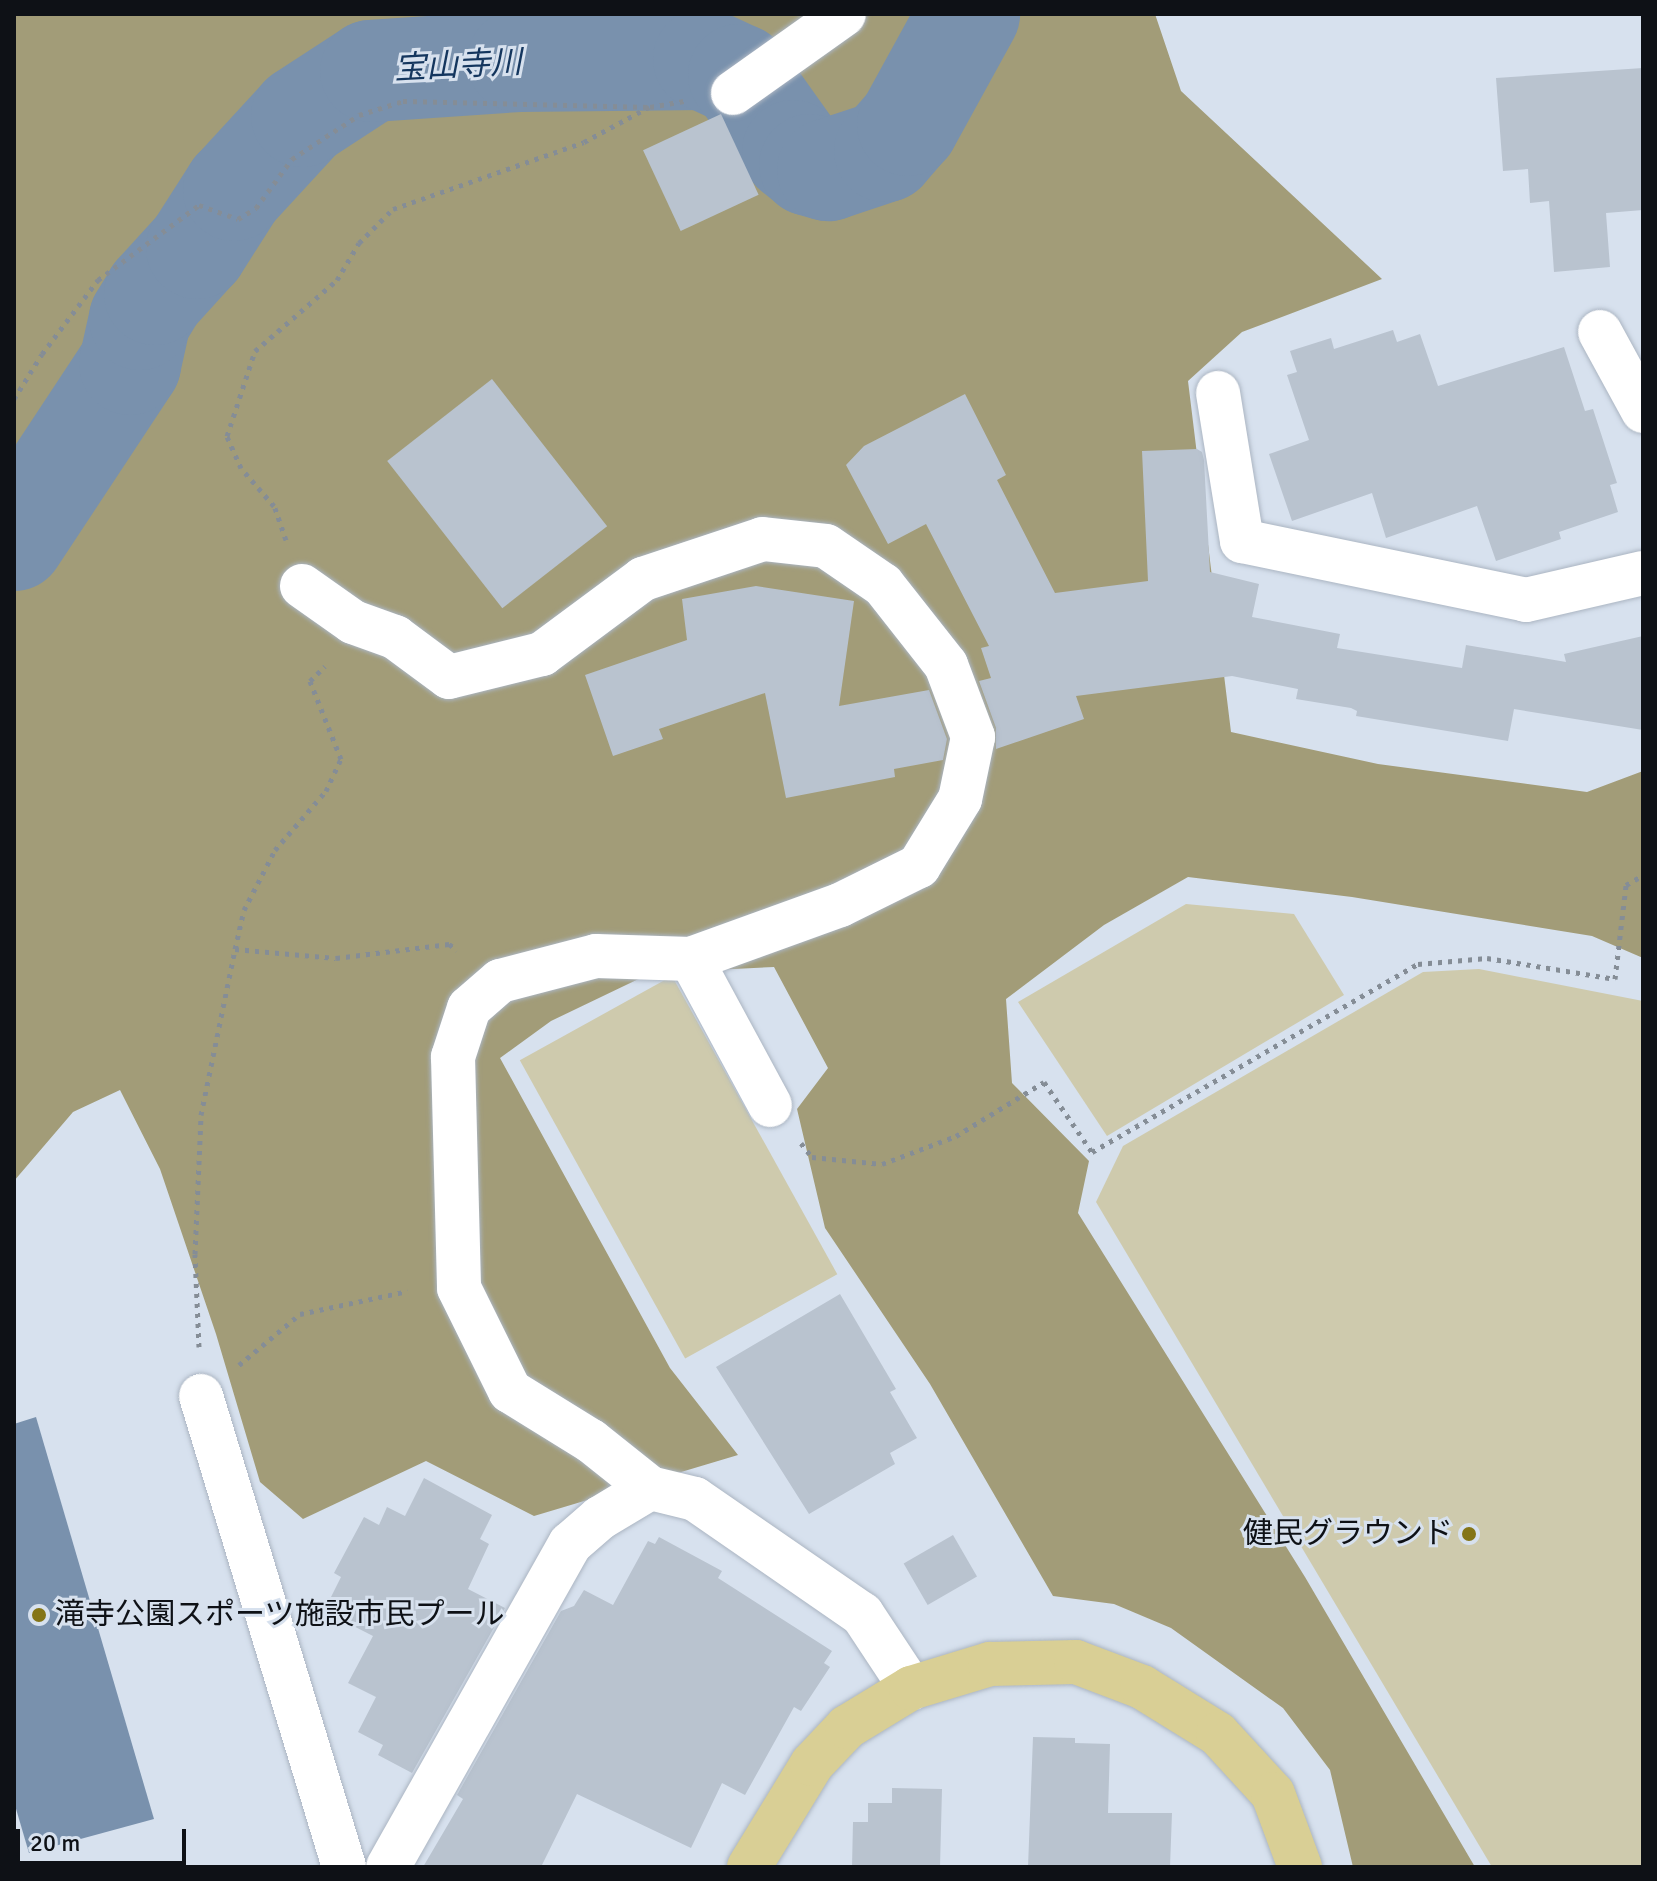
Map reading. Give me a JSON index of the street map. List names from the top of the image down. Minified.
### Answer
{"water":["宝山寺川"],"places":["健民グラウンド","滝寺公園スポーツ施設市民プール"],"scale_bar":"20 m"}
